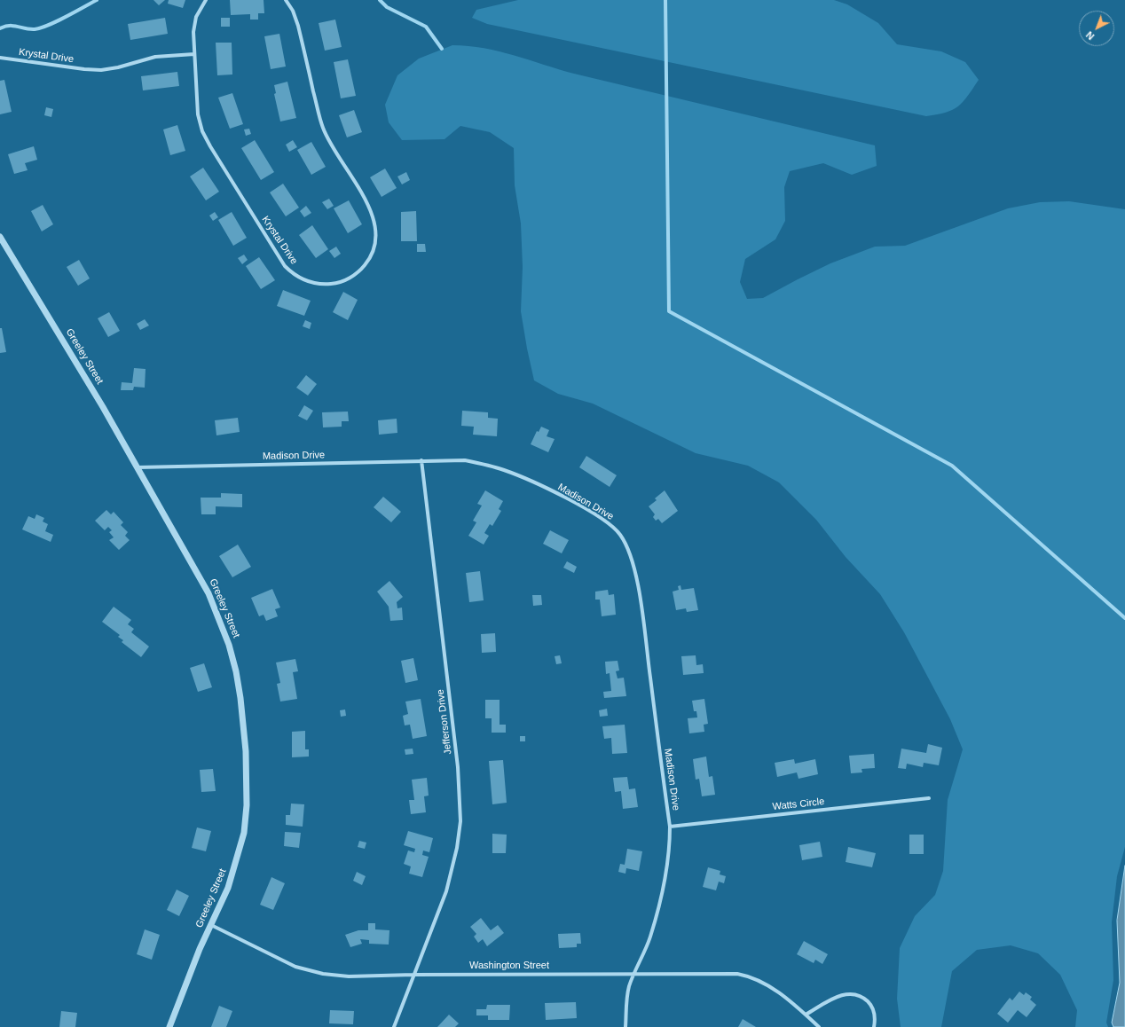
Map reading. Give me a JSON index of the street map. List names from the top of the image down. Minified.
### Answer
{"streets":{"street":["Krystal Drive","Greeley Street","Madison Drive","Jefferson Drive","Watts Circle","Washington Street"]},"crossings":[["Greeley Street","Madison Drive"],["Greeley Street","Washington Street"],["Madison Drive","Jefferson Drive"],["Madison Drive","Watts Circle"],["Madison Drive","Washington Street"],["Jefferson Drive","Washington Street"]],"north":"bottom left"}
